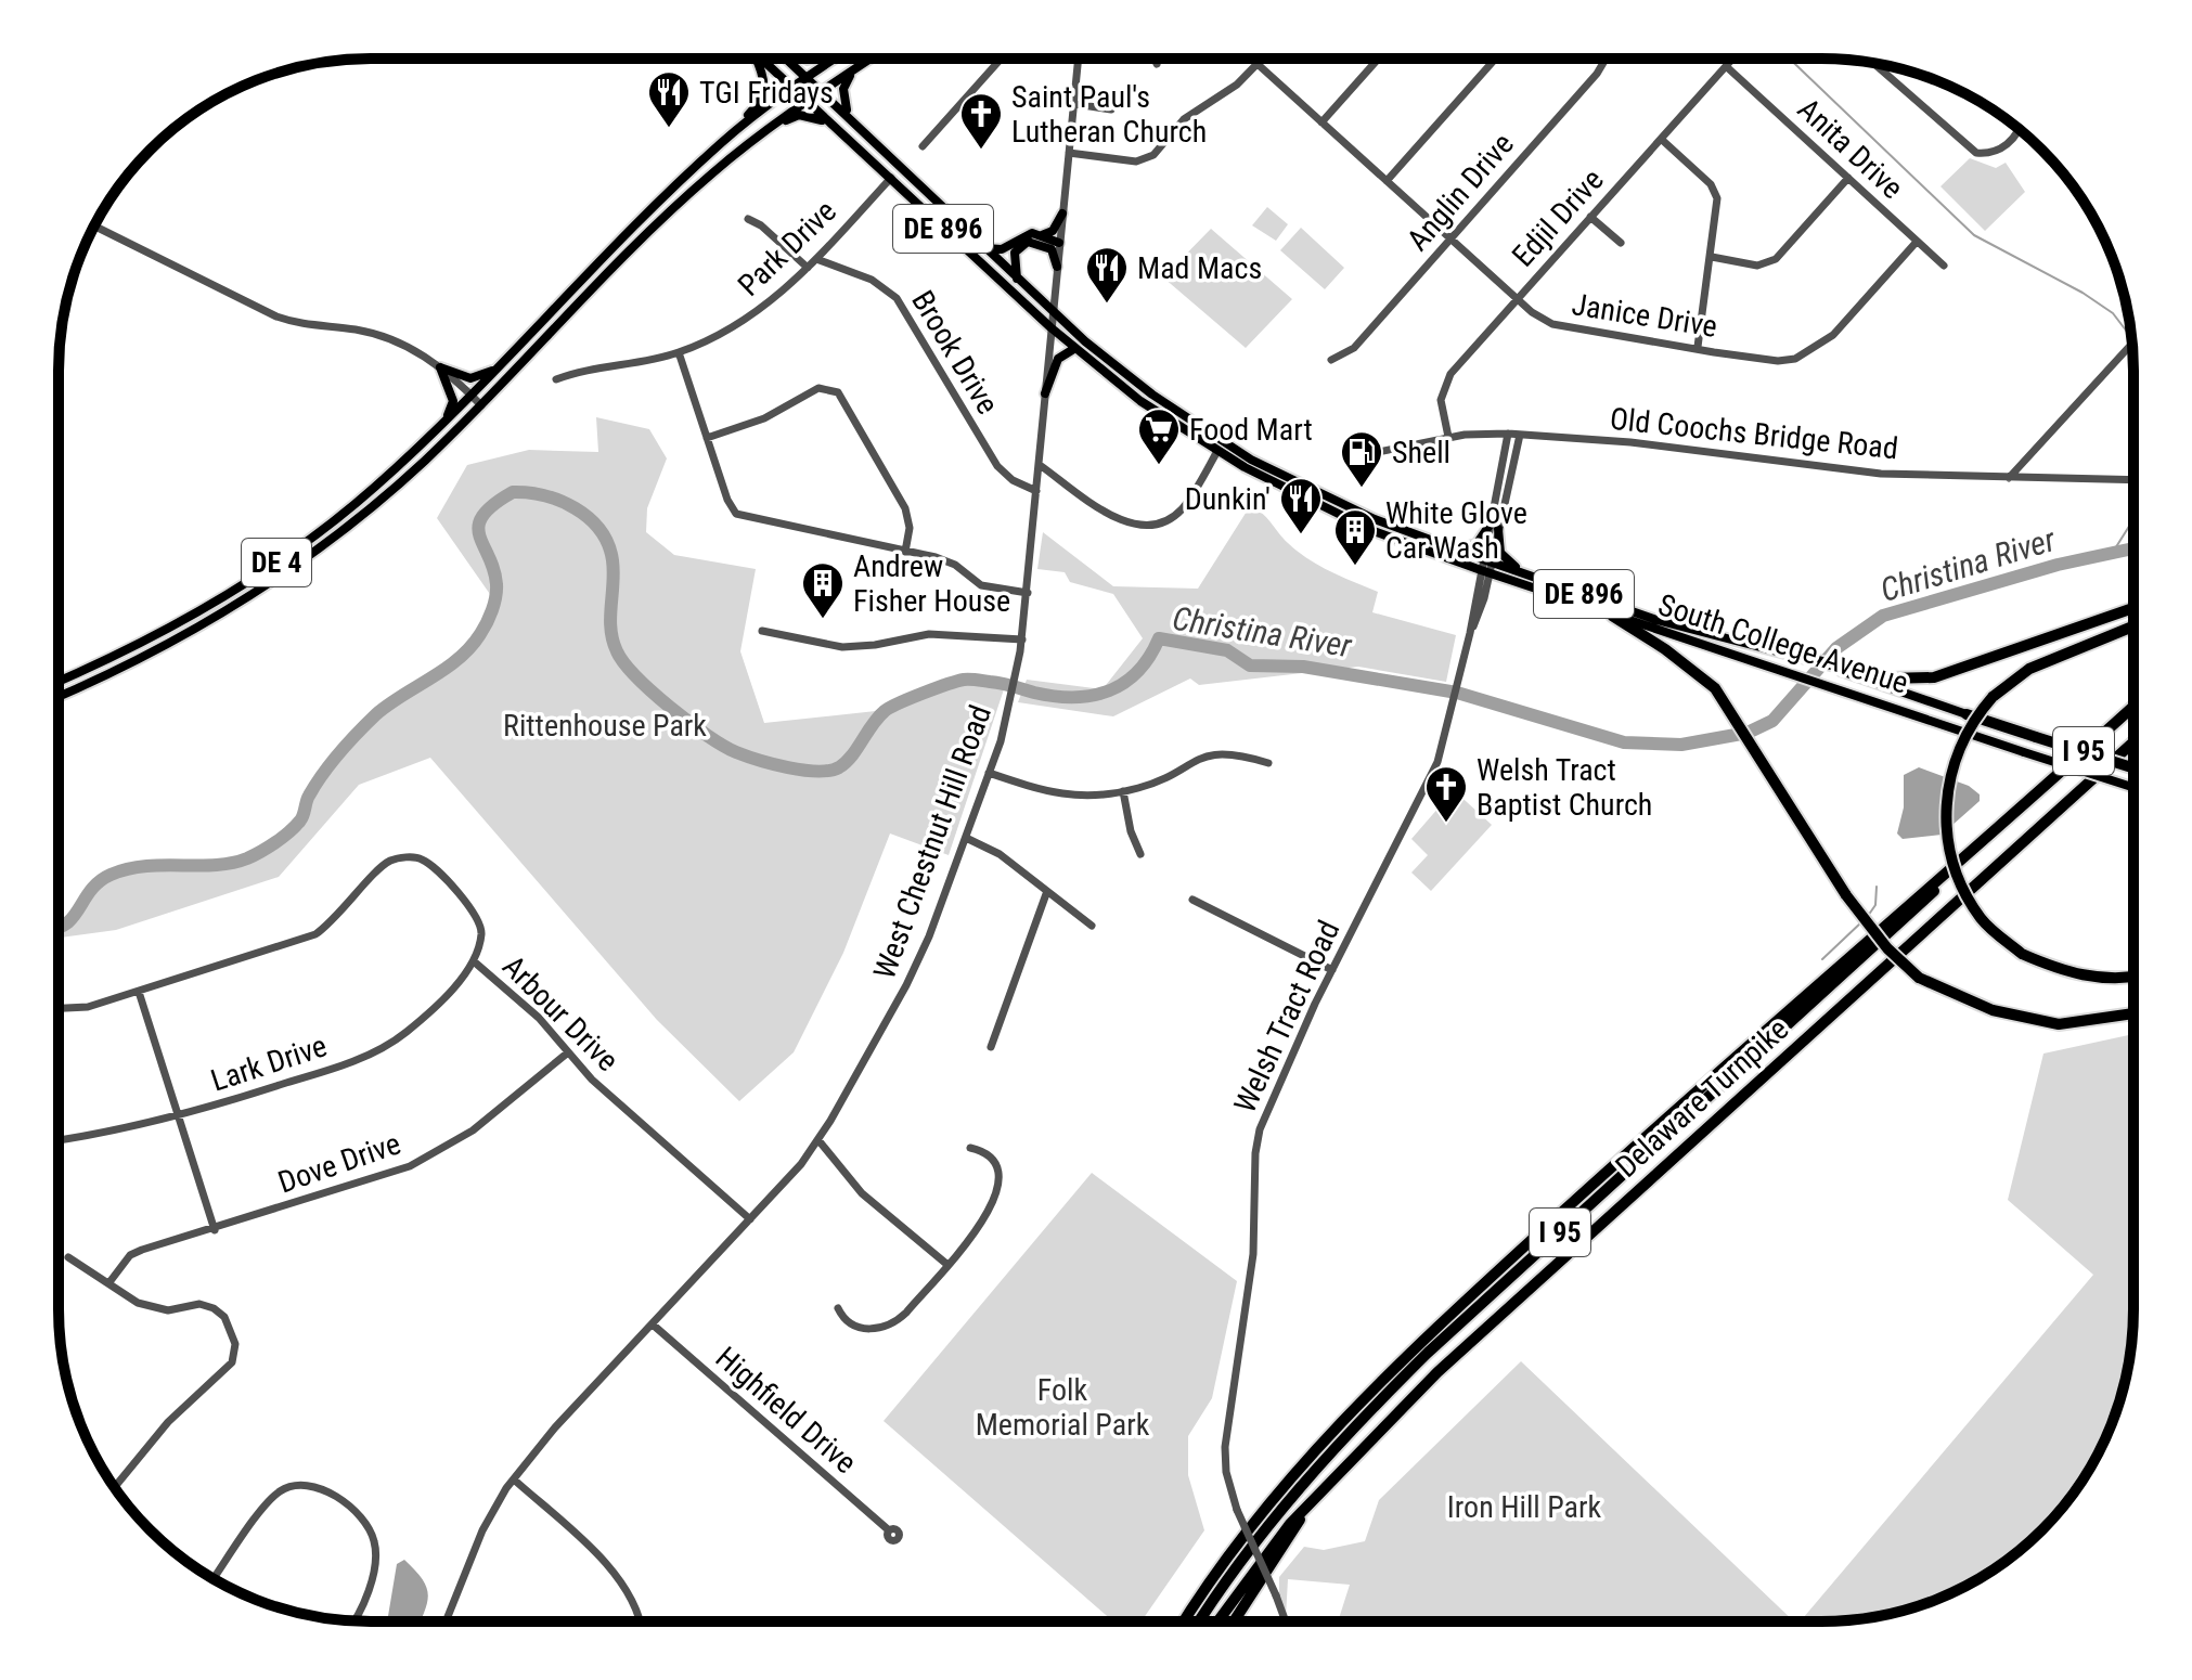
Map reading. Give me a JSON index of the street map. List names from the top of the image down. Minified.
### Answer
{"streets":{"highway":["South College Avenue","I 95","Delaware Turnpike"],"main road":["DE 896","DE 4"],"street":["Anita Drive","Anglin Drive","Edjil Drive","Park Drive","Janice Drive","Brook Drive","Old Coochs Bridge Road","West Chestnut Hill Road","Arbour Drive","Welsh Tract Road","Lark Drive","Dove Drive","Highfield Drive"]},"crossings":[["Anita Drive","Edjil Drive"],["Anita Drive","Janice Drive"],["Anglin Drive","Janice Drive"],["Edjil Drive","Janice Drive"],["Edjil Drive","Old Coochs Bridge Road"],["DE 896","DE 4"],["DE 896","South College Avenue"],["Park Drive","Brook Drive"],["Park Drive","South College Avenue"],["Brook Drive","West Chestnut Hill Road"],["Old Coochs Bridge Road","Welsh Tract Road"],["DE 4","South College Avenue"],["South College Avenue","West Chestnut Hill Road"],["South College Avenue","Welsh Tract Road"],["West Chestnut Hill Road","Arbour Drive"],["West Chestnut Hill Road","Highfield Drive"],["Arbour Drive","Lark Drive"],["Arbour Drive","Dove Drive"]],"water":["Christina River"],"parks":["Rittenhouse Park","Folk Memorial Park","Iron Hill Park"],"places":{"restaurant":["TGI Fridays","Mad Macs","Dunkin'"],"church":["Saint Paul's Lutheran Church","Welsh Tract Baptist Church"],"supermarket":["Food Mart"],"fuel station":["Shell"],"building":["White Glove Car Wash","Andrew Fisher House"]}}
